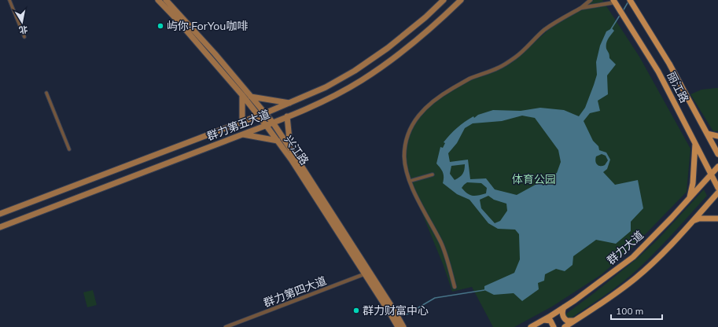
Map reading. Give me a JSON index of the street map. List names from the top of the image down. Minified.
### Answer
{"streets":{"main road":["丽江路","群力第五大道","兴江路","群力大道"],"street":["群力第四大道"]},"crossings":[["丽江路","群力大道"],["群力第五大道","兴江路"],["兴江路","群力第四大道"]],"parks":["体育公园"],"places":["屿你·ForYou咖啡","群力财富中心"],"scale_bar":"100 m","north":"bottom"}
